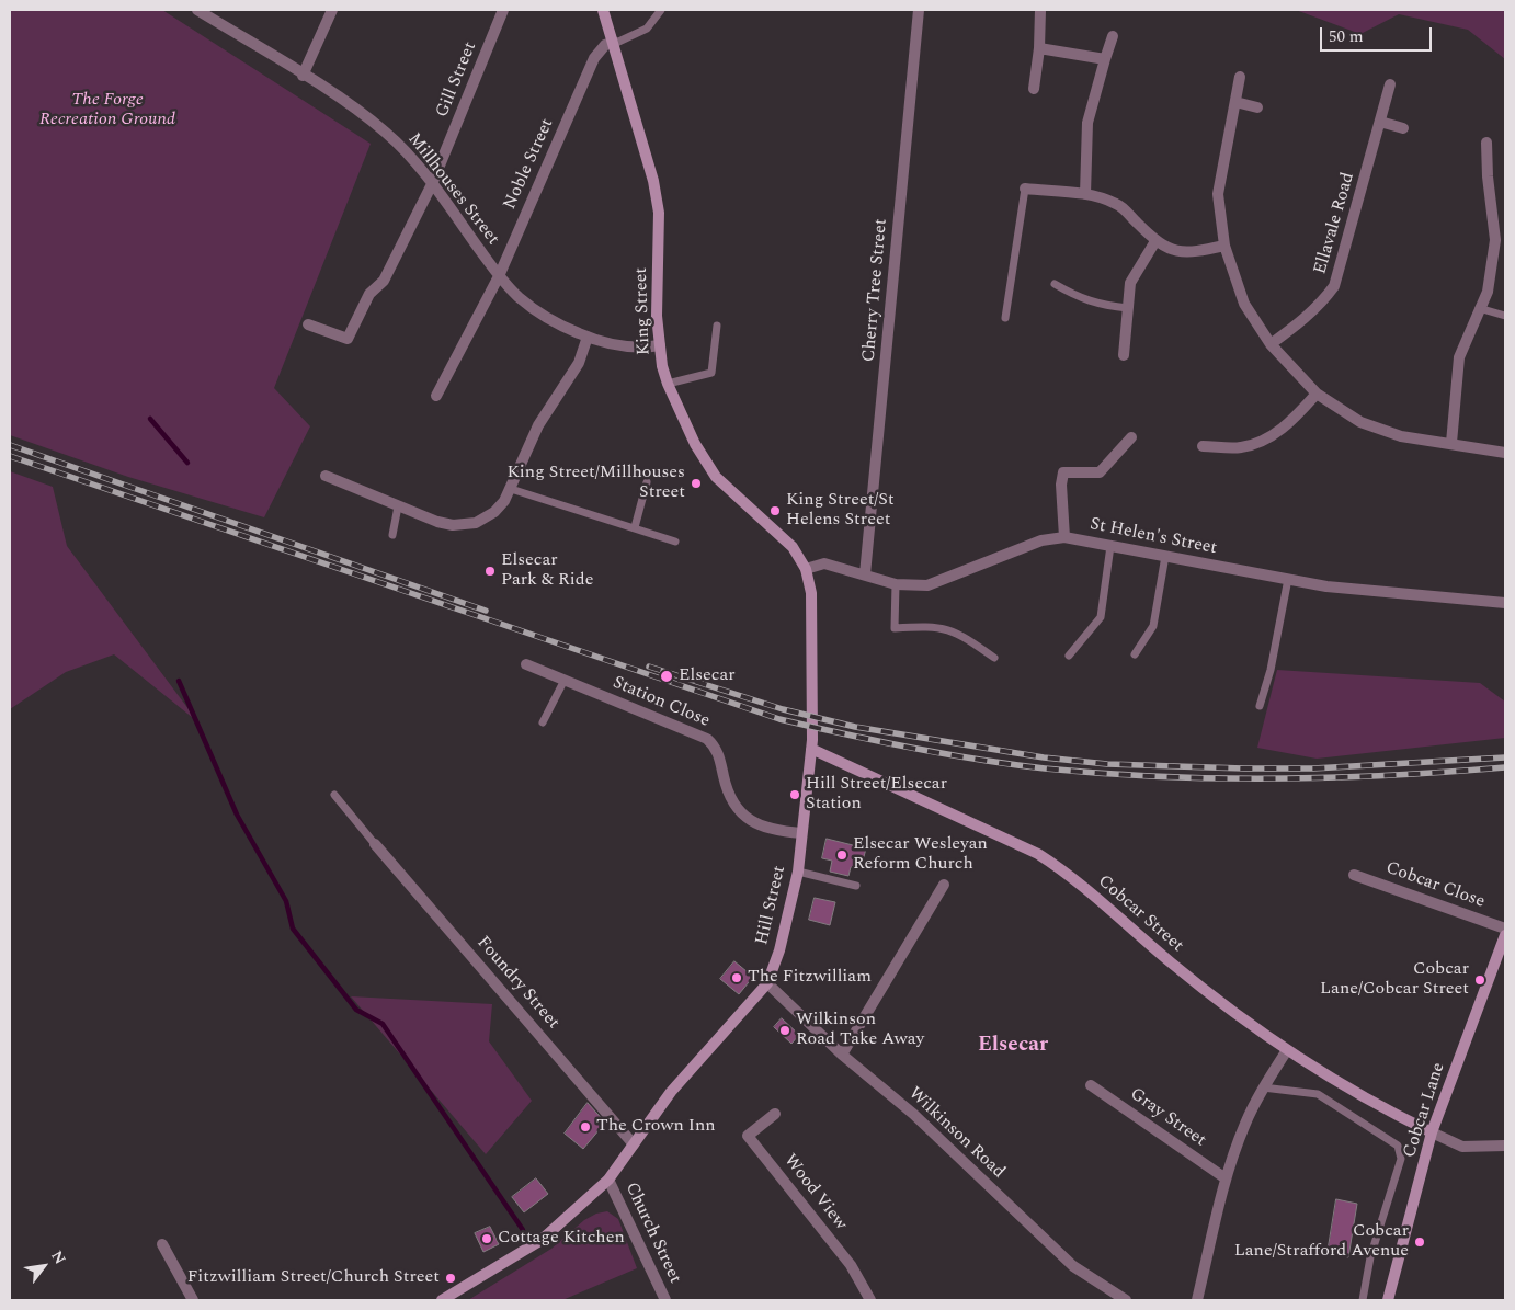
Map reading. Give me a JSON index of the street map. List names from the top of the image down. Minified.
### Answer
{"streets":{"main road":["King Street","Hill Street","Cobcar Street","Cobcar Lane"],"street":["Gill Street","Noble Street","Millhouses Street","Ellavale Road","Cherry Tree Street","St Helen's Street","Station Close","Cobcar Close","Foundry Street","Gray Street","Wilkinson Road","Wood View","Church Street"]},"crossings":[["Gill Street","Millhouses Street"],["Noble Street","Millhouses Street"],["Noble Street","King Street"],["Millhouses Street","King Street"],["Cherry Tree Street","St Helen's Street"],["King Street","St Helen's Street"],["King Street","Hill Street"],["St Helen's Street","Hill Street"],["Station Close","Hill Street"],["Hill Street","Cobcar Street"],["Hill Street","Foundry Street"],["Hill Street","Wilkinson Road"],["Hill Street","Church Street"],["Cobcar Street","Cobcar Lane"]],"districts":["Elsecar"],"parks":["The Forge Recreation Ground"],"places":["King Street/Millhouses Street","King Street/St Helens Street","Elsecar Park & Ride","Elsecar","Hill Street/Elsecar Station","Elsecar Wesleyan Reform Church","The Fitzwilliam","Cobcar Lane/Cobcar Street","Wilkinson Road Take Away","The Crown Inn","Cottage Kitchen","Cobcar Lane/Strafford Avenue","Fitzwilliam Street/Church Street"],"scale_bar":"50 m","north":"top right"}
